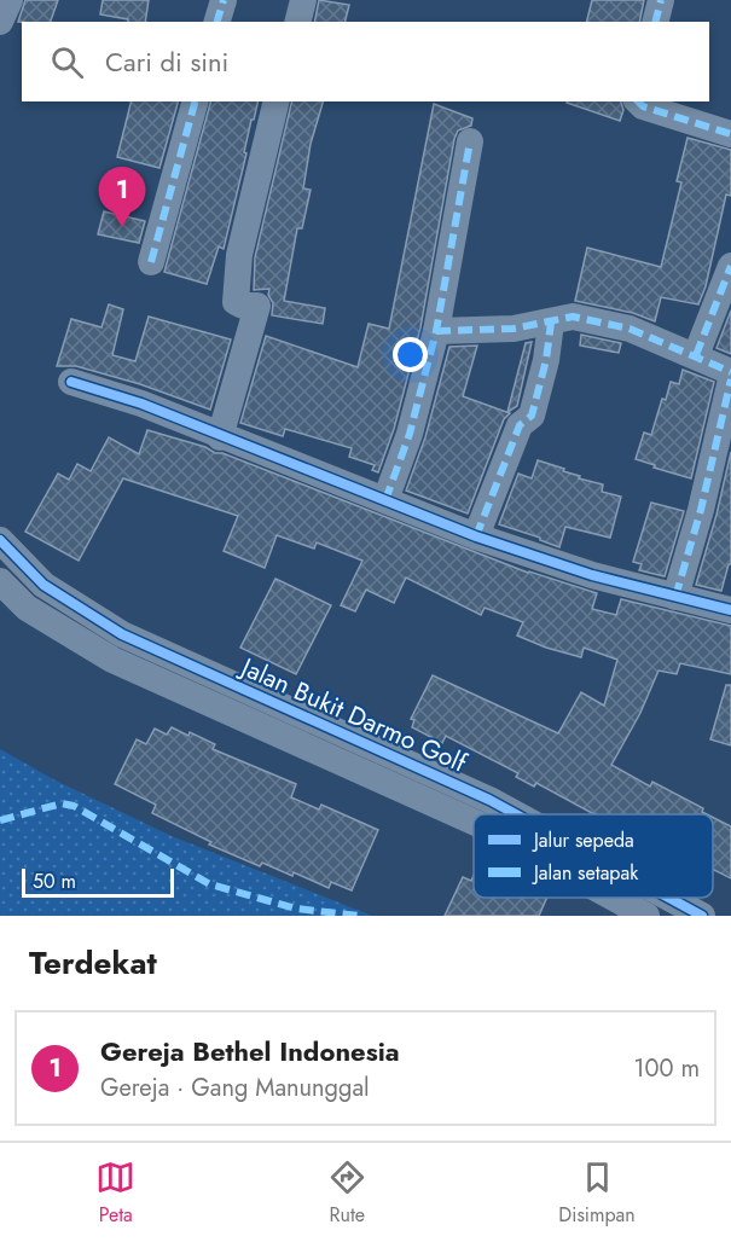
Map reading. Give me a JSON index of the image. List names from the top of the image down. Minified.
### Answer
{"streets":{"street":["Jalan Bukit Darmo Golf"]},"legend":["Jalur sepeda","Jalan setapak"],"scale_bar":"50 m","page":{"search":"Cari di sini","pins":"1","scale":"50 m","heading":"Terdekat","list":[{"mark":"1","name":"Gereja Bethel Indonesia","note":"Gereja · Gang Manunggal","value":"100 m"}],"nav":["Peta","Rute","Disimpan"]}}
